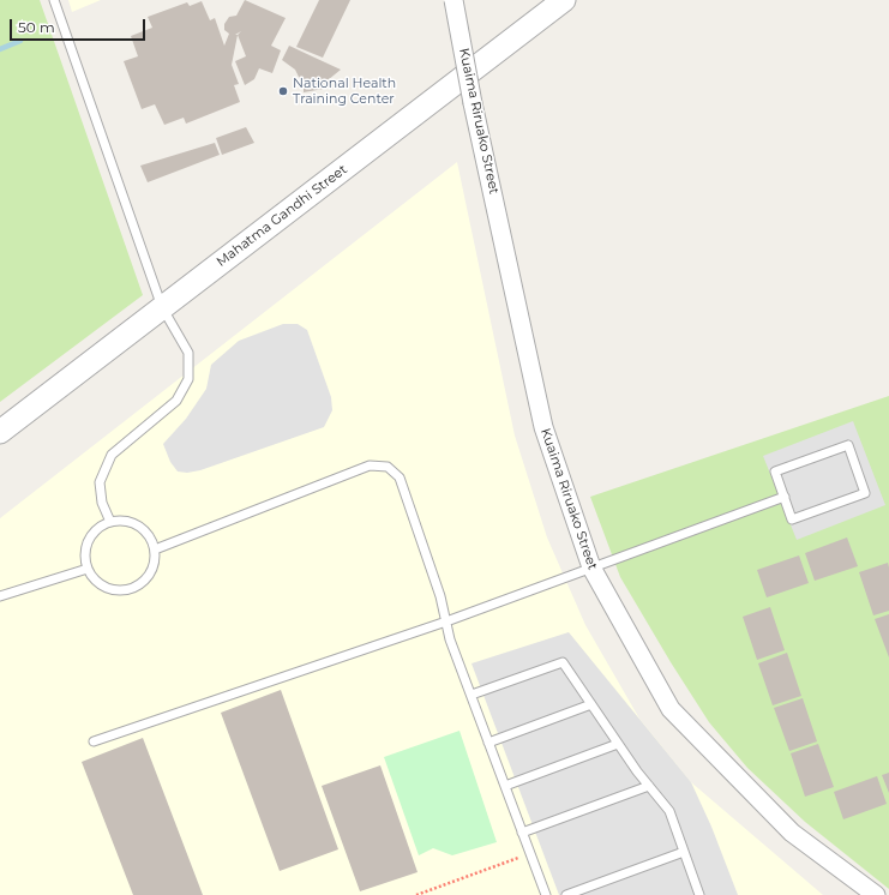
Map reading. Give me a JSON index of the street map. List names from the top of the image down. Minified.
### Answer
{"streets":{"street":["Kuaima Riruako Street","Mahatma Gandhi Street"]},"places":["National Health Training Center"],"scale_bar":"50 m"}
